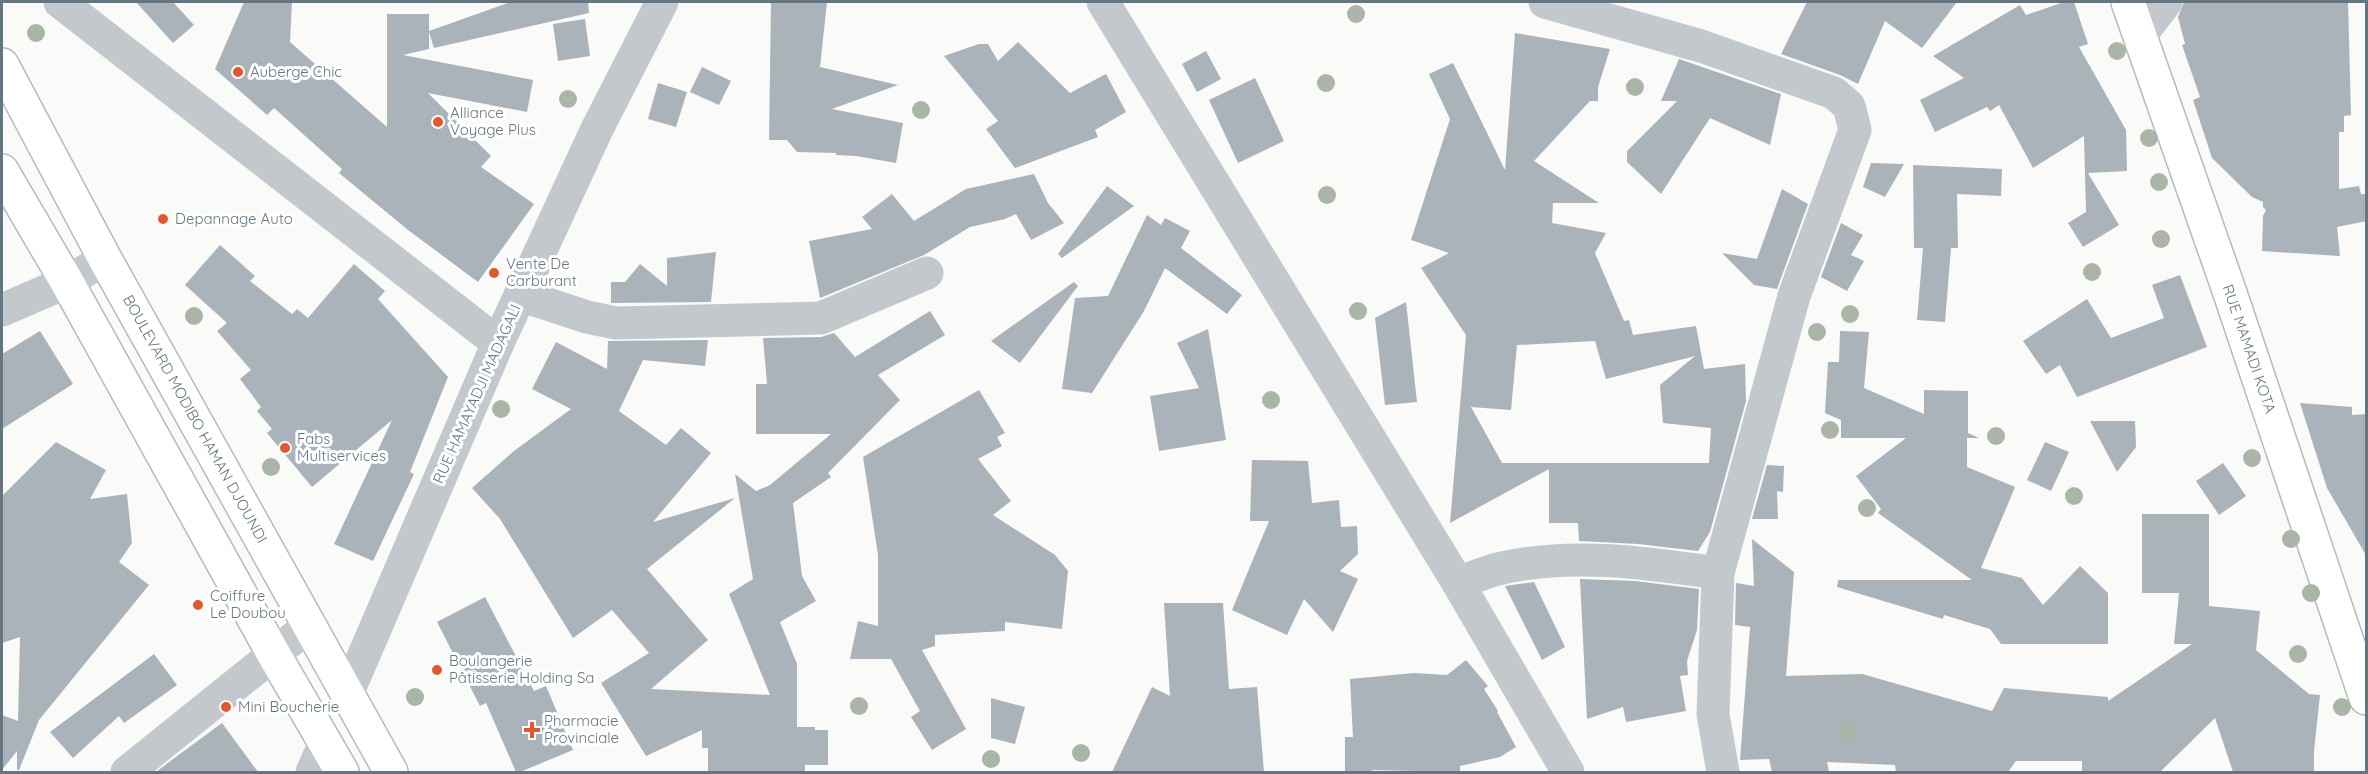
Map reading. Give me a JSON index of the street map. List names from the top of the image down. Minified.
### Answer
{"streets":{"main road":["RUE MAMADI KOTA","BOULEVARD MODIBO HAMAN DJOUNDI"],"street":["RUE HAMAYADJI MADAGALI"]},"crossings":[["RUE HAMAYADJI MADAGALI","BOULEVARD MODIBO HAMAN DJOUNDI"]],"places":{"other":["Auberge Chic","Alliance Voyage Plus","Depannage Auto","Vente De Carburant","Fabs Multiservices","Coiffure Le Doubou","Boulangerie Pâtisserie Holding Sa","Mini Boucherie"],"health":["Pharmacie Provinciale"]}}
